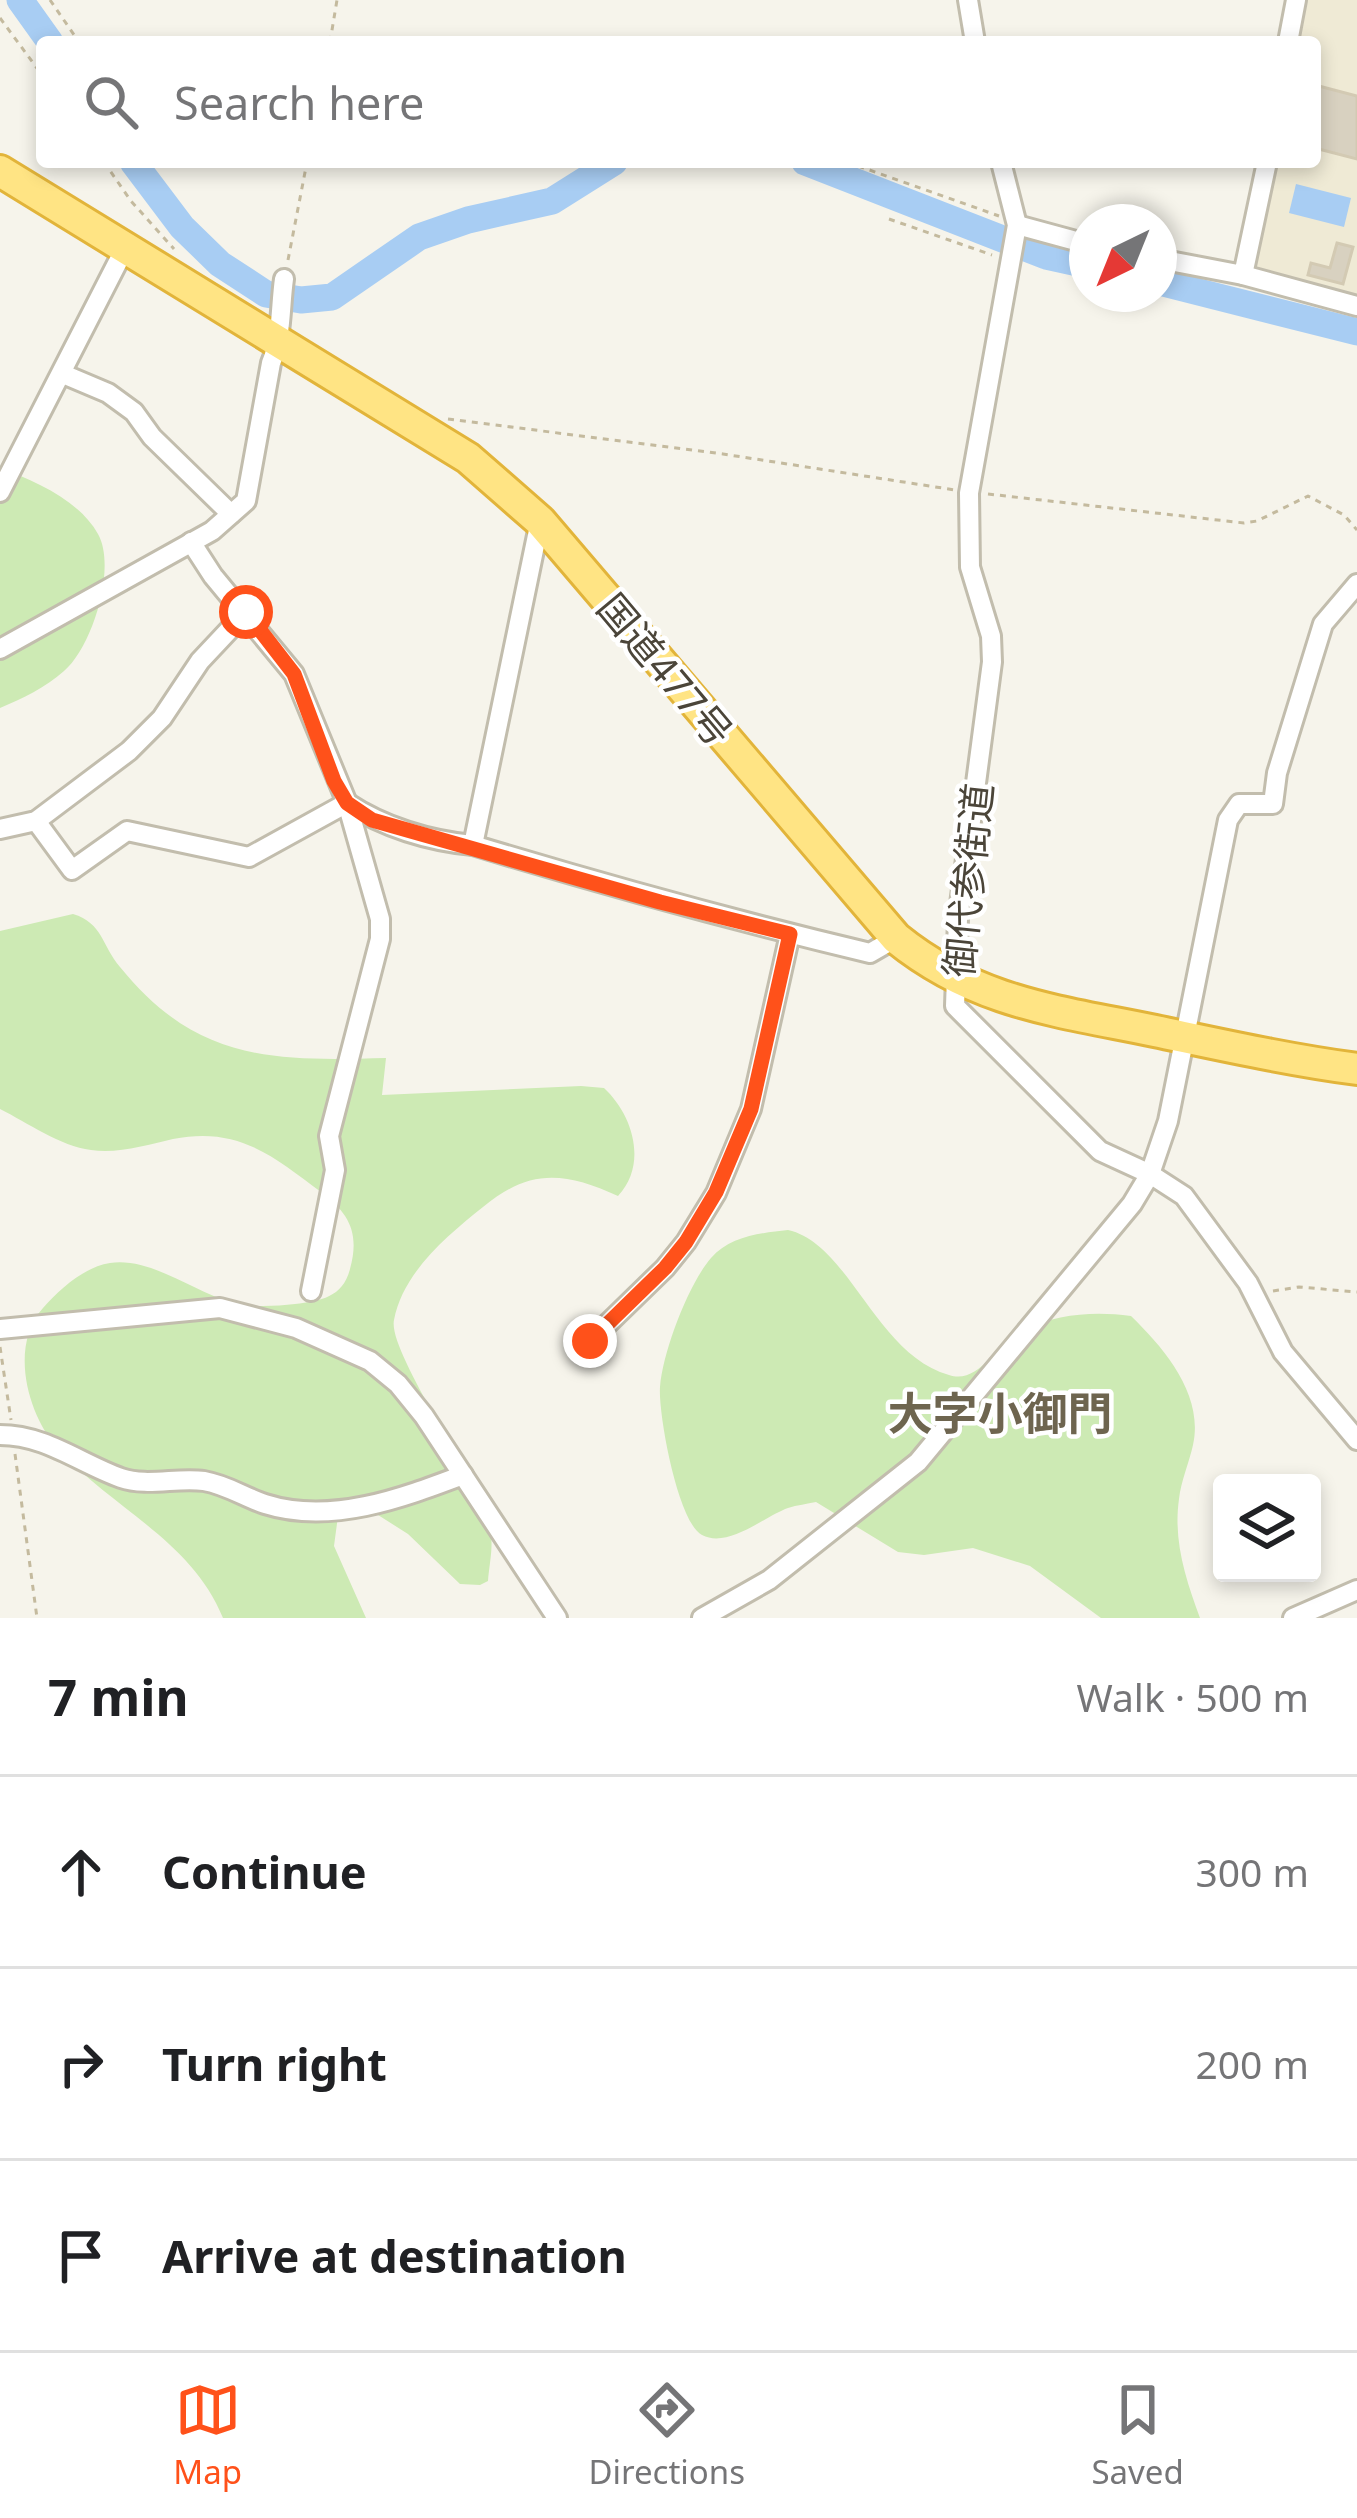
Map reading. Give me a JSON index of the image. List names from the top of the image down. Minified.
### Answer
{"streets":{"highway":["国道477号"],"street":["御代参街道"]},"crossings":[["国道477号","御代参街道"]],"districts":["大字小御門"],"north":"bottom left","page":{"search":"Search here","heading":["7 min","Walk · 500 m"],"list":[["Continue","300 m"],["Turn right","200 m"],"Arrive at destination"],"nav":["Map","Directions","Saved"]}}
